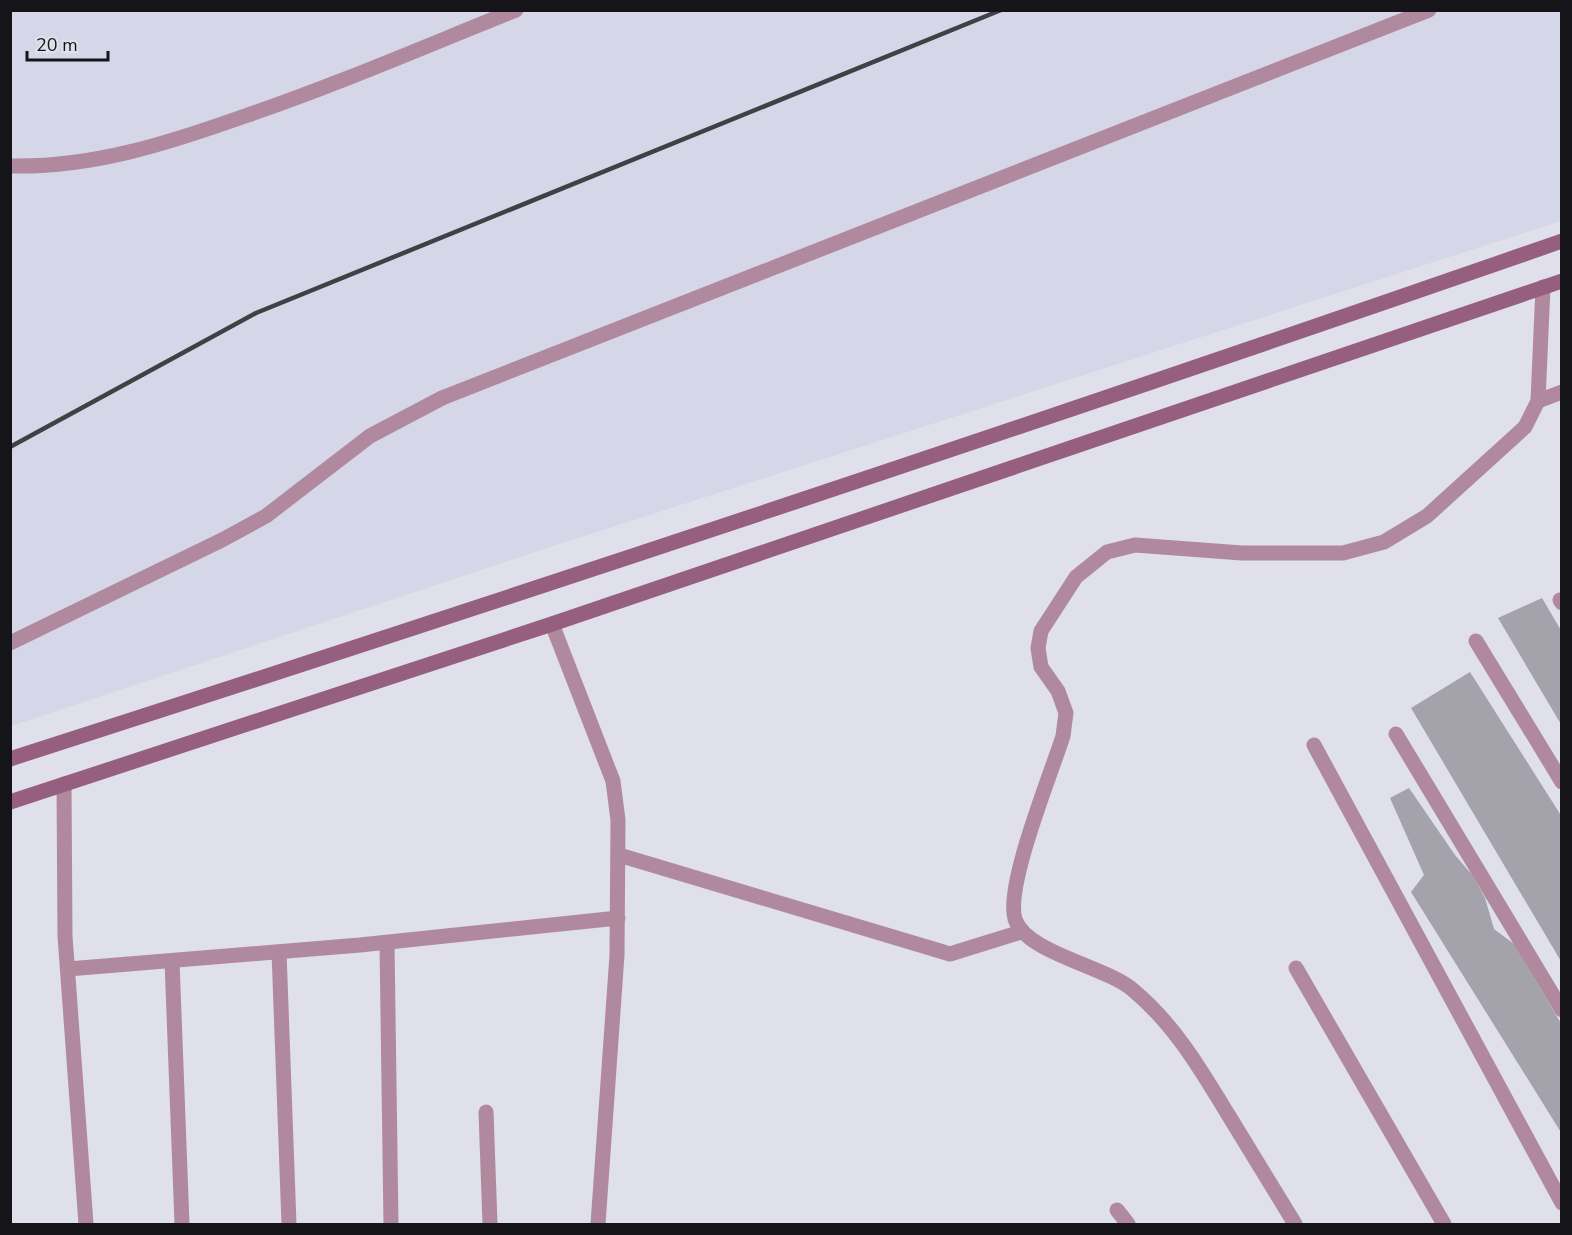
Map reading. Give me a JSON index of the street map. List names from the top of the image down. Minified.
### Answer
{"scale_bar":"20 m"}
